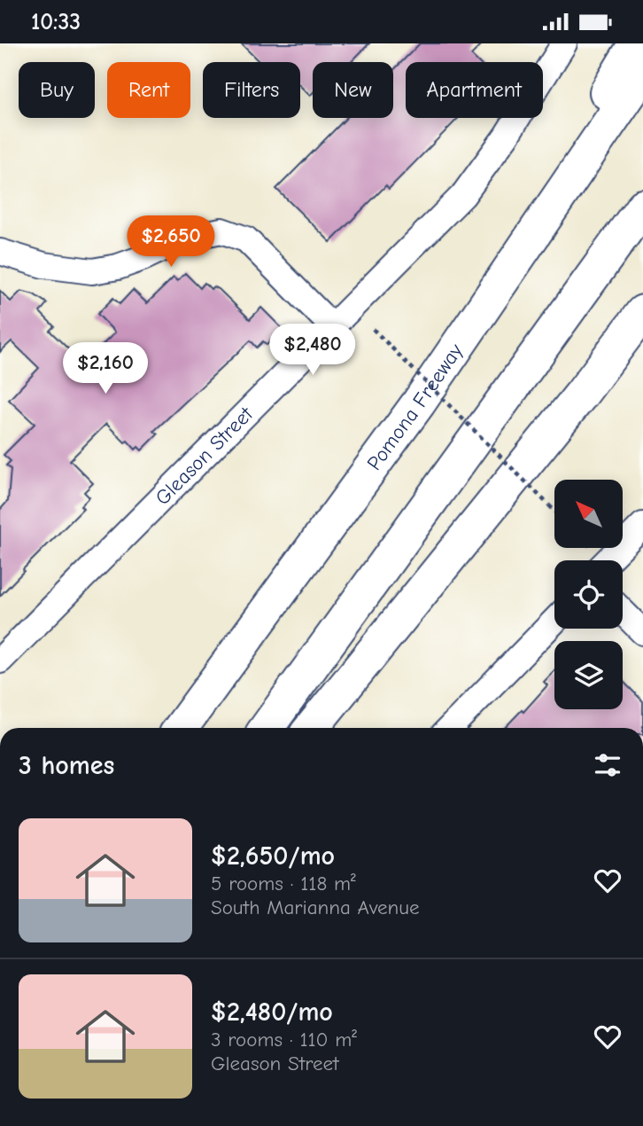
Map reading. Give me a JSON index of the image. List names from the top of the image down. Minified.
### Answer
{"streets":{"main road":["Pomona Freeway"],"street":["Gleason Street"]},"north":"top left","page":{"status":"10:33","chip":["Buy","Rent","Filters","New","Apartment"],"price":["$2,650","$2,480","$2,160"],"heading":"3 homes","list":[{"name":"$2,650/mo","note":"5 rooms · 118 m² · South Marianna Avenue"},{"name":"$2,480/mo","note":"3 rooms · 110 m² · Gleason Street"}]}}
